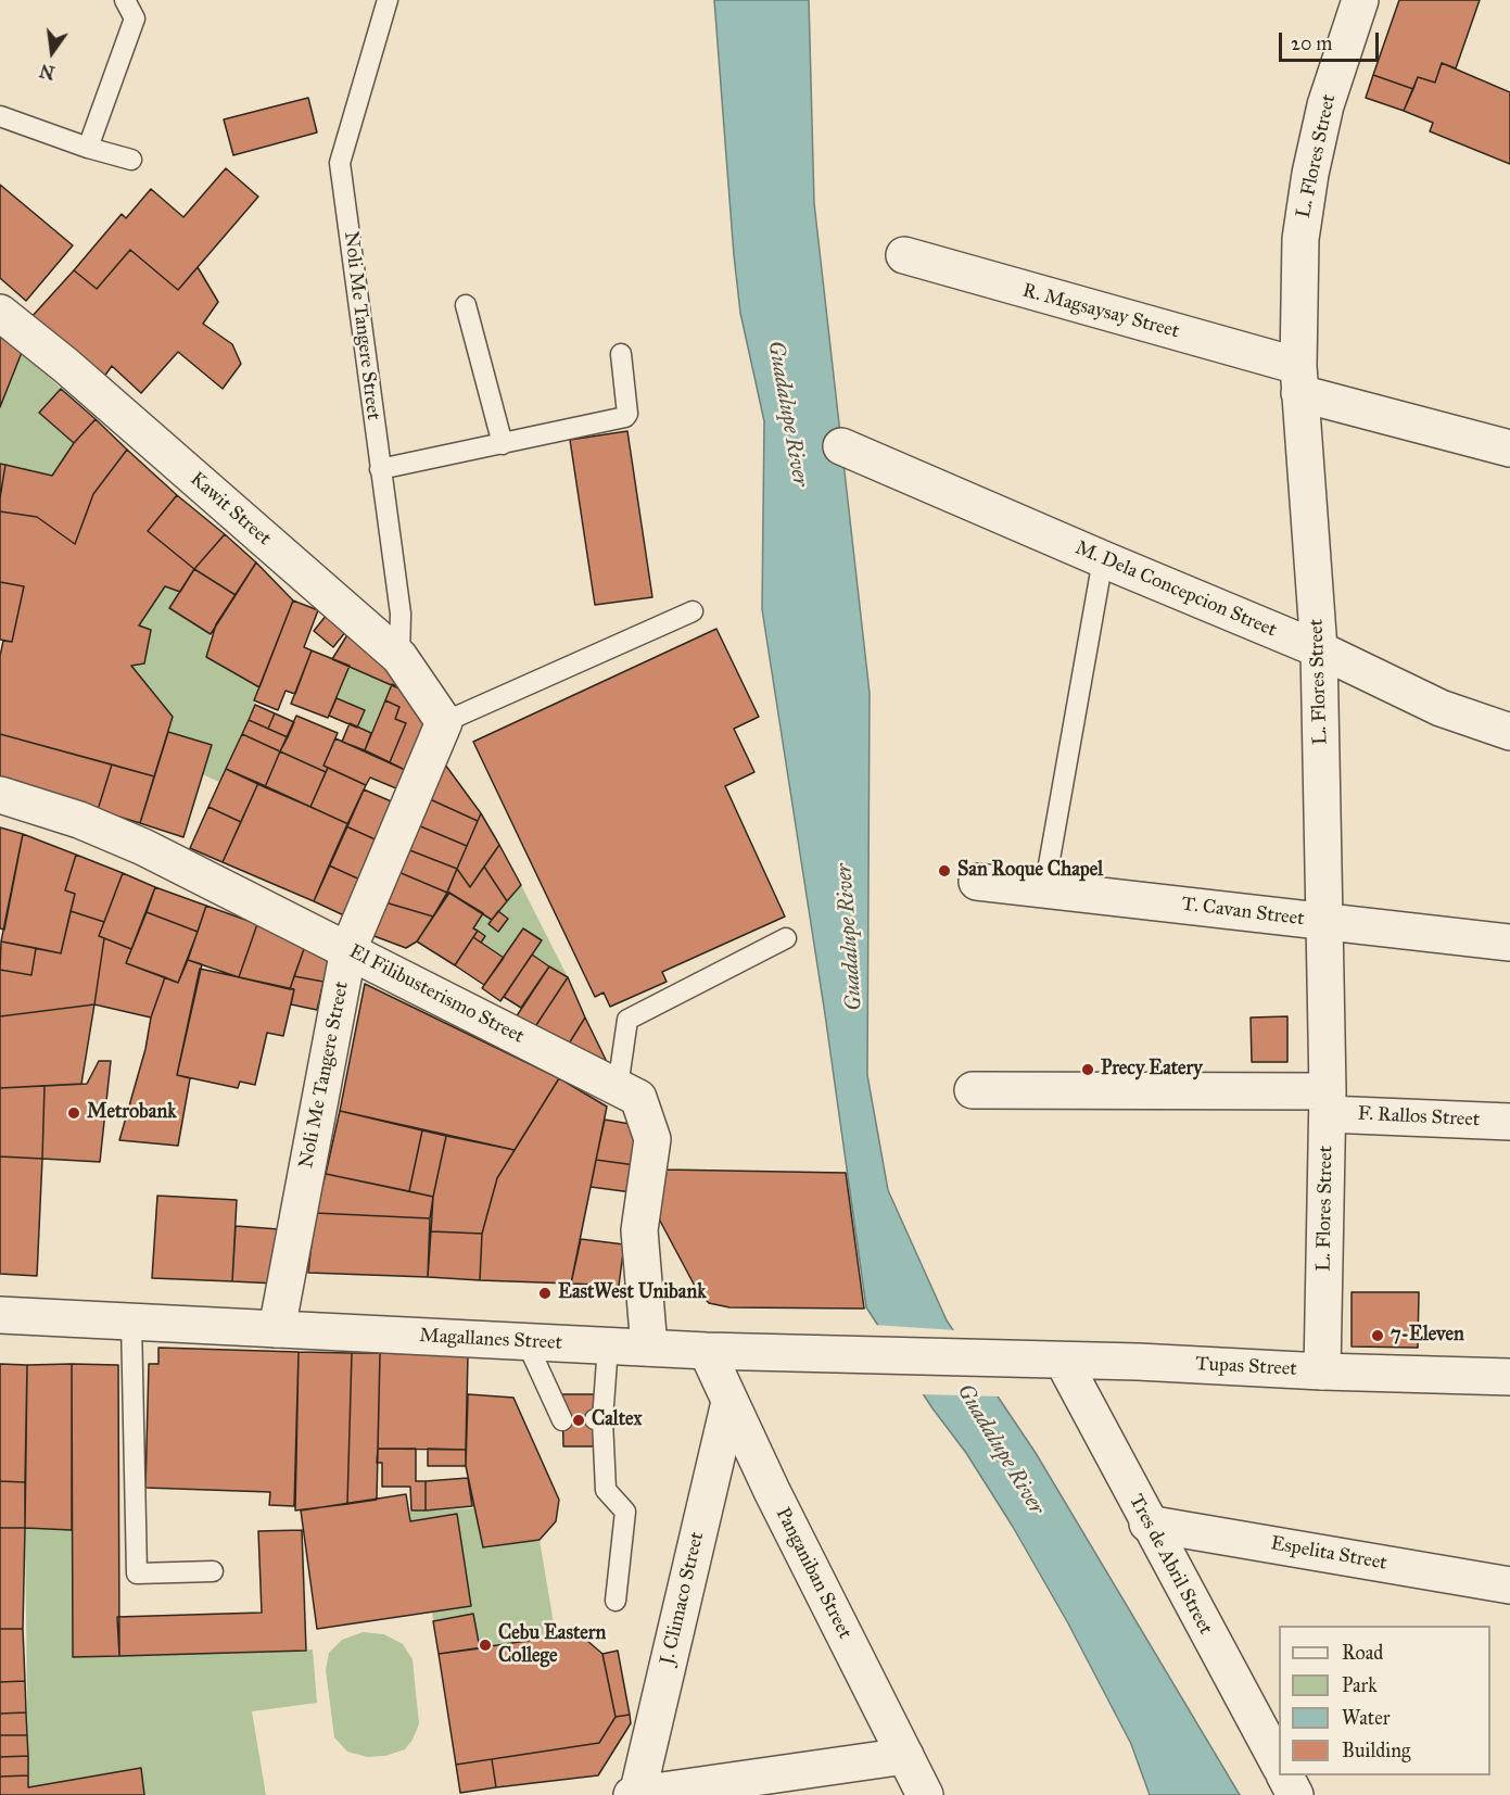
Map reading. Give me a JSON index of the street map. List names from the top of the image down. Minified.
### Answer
{"streets":{"street":["L. Flores Street","R. Magsaysay Street","Noli Me Tangere Street","Kawit Street","M. Dela Concepcion Street","T. Cavan Street","El Filibusterismo Street","F. Rallos Street","Magallanes Street","Tupas Street","Espelita Street","Tres de Abril Street","Panganiban Street","J. Climaco Street"]},"crossings":[["L. Flores Street","R. Magsaysay Street"],["L. Flores Street","M. Dela Concepcion Street"],["L. Flores Street","T. Cavan Street"],["L. Flores Street","F. Rallos Street"],["L. Flores Street","Tupas Street"],["Noli Me Tangere Street","Kawit Street"],["Noli Me Tangere Street","El Filibusterismo Street"],["Noli Me Tangere Street","Magallanes Street"],["El Filibusterismo Street","Magallanes Street"],["Magallanes Street","Tupas Street"],["Magallanes Street","Panganiban Street"],["Tupas Street","Tres de Abril Street"],["Espelita Street","Tres de Abril Street"],["Panganiban Street","J. Climaco Street"]],"water":["Guadalupe River"],"places":["San Roque Chapel","Precy Eatery","Metrobank","EastWest Unibank","7-Eleven","Caltex","Cebu Eastern College"],"legend":["Road","Park","Water","Building"],"scale_bar":"20 m","north":"bottom"}
